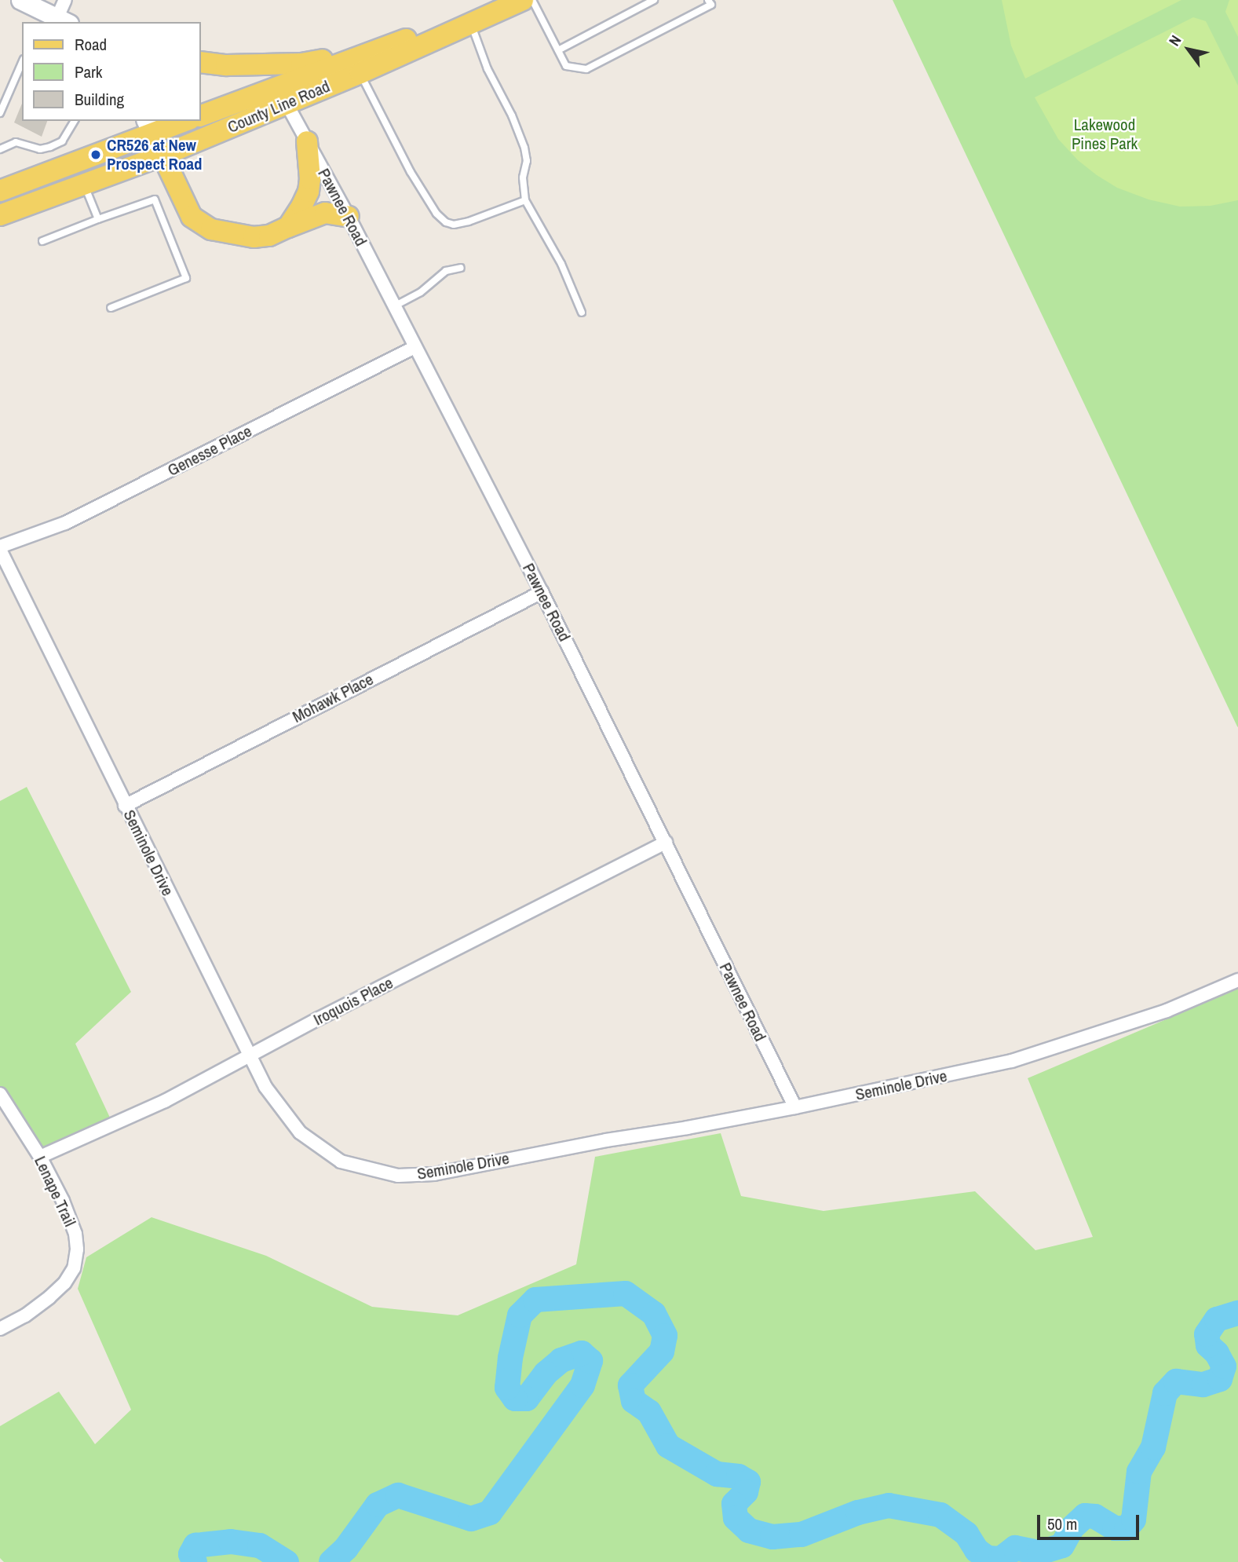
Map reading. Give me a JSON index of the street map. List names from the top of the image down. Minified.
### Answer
{"streets":{"main road":["County Line Road"],"street":["Pawnee Road","Genesse Place","Mohawk Place","Seminole Drive","Iroquois Place","Lenape Trail"]},"crossings":[["County Line Road","Pawnee Road"],["Pawnee Road","Genesse Place"],["Pawnee Road","Mohawk Place"],["Pawnee Road","Seminole Drive"],["Pawnee Road","Iroquois Place"],["Genesse Place","Seminole Drive"],["Mohawk Place","Seminole Drive"],["Seminole Drive","Iroquois Place"],["Iroquois Place","Lenape Trail"]],"parks":["Lakewood Pines Park"],"places":["CR526 at New Prospect Road"],"legend":["Road","Park","Building"],"scale_bar":"50 m","north":"top left"}
